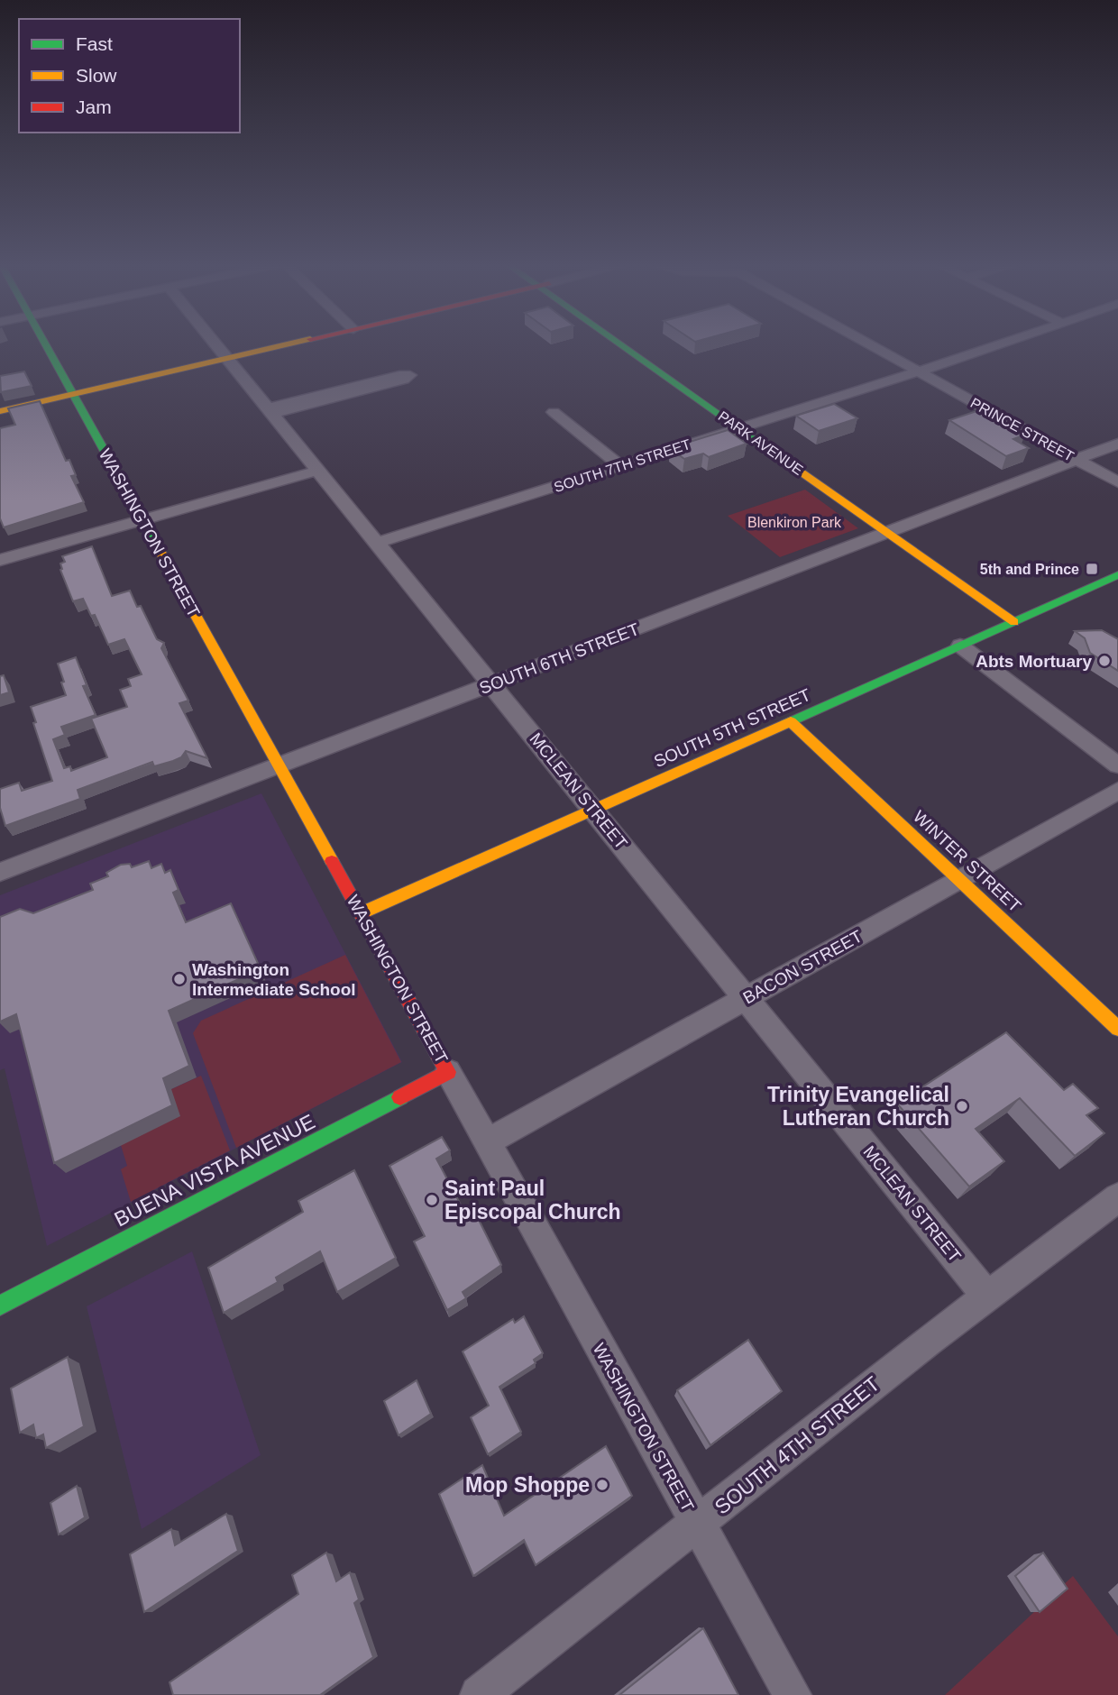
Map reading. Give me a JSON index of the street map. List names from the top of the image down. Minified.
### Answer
{"streets":{"street":["PRINCE STREET","PARK AVENUE","SOUTH 7TH STREET","WASHINGTON STREET","SOUTH 6TH STREET","SOUTH 5TH STREET","MCLEAN STREET","WINTER STREET","BACON STREET","BUENA VISTA AVENUE","SOUTH 4TH STREET"]},"crossings":[["PRINCE STREET","SOUTH 7TH STREET"],["PRINCE STREET","SOUTH 6TH STREET"],["PARK AVENUE","SOUTH 7TH STREET"],["PARK AVENUE","SOUTH 6TH STREET"],["PARK AVENUE","SOUTH 5TH STREET"],["SOUTH 7TH STREET","MCLEAN STREET"],["WASHINGTON STREET","SOUTH 6TH STREET"],["WASHINGTON STREET","SOUTH 5TH STREET"],["WASHINGTON STREET","BACON STREET"],["WASHINGTON STREET","BUENA VISTA AVENUE"],["WASHINGTON STREET","SOUTH 4TH STREET"],["SOUTH 6TH STREET","MCLEAN STREET"],["SOUTH 5TH STREET","MCLEAN STREET"],["SOUTH 5TH STREET","WINTER STREET"],["MCLEAN STREET","BACON STREET"],["MCLEAN STREET","SOUTH 4TH STREET"],["WINTER STREET","BACON STREET"]],"parks":["Blenkiron Park"],"places":{"transit":["5th and Prince"],"other":["Abts Mortuary","Washington Intermediate School","Trinity Evangelical Lutheran Church","Saint Paul Episcopal Church","Mop Shoppe"]},"legend":["Fast","Slow","Jam"]}
